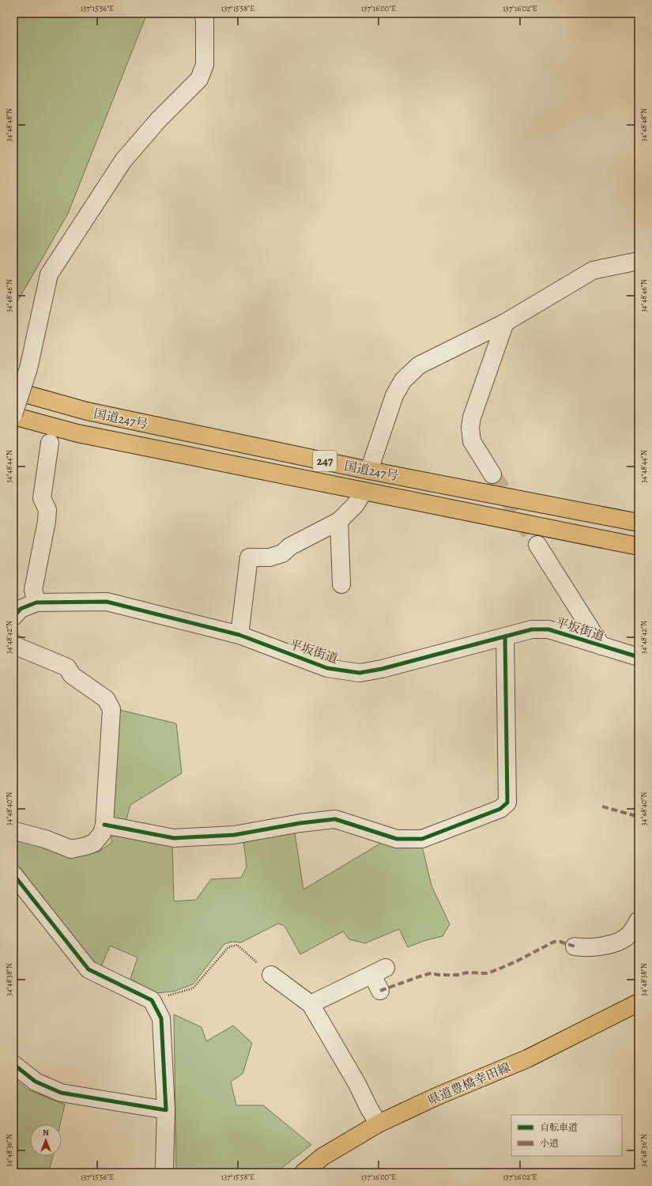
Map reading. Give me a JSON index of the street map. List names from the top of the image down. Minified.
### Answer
{"streets":{"main road":["国道247号","247","県道豊橋幸田線"],"street":["平坂街道"]},"legend":["自転車道","小道"],"north":"top","coordinates":["137°15'56\"E","137°15'58\"E","137°16'00\"E","137°16'02\"E","34°48'48\"N","34°48'46\"N","34°48'44\"N","34°48'42\"N","34°48'40\"N","34°48'38\"N","34°48'36\"N"]}
